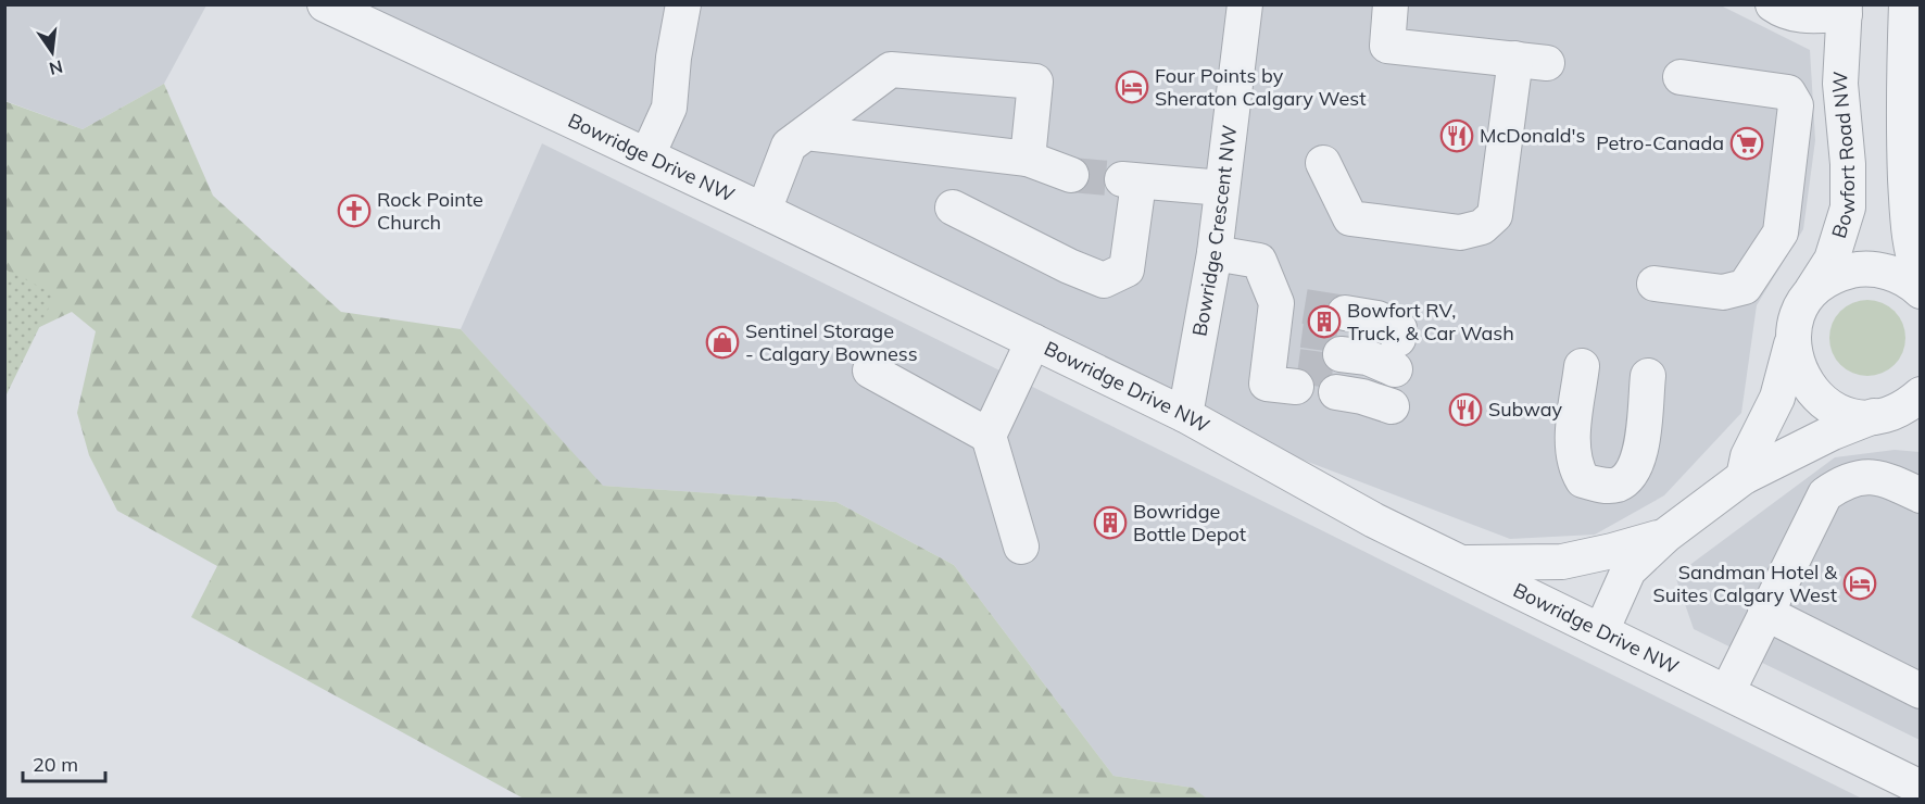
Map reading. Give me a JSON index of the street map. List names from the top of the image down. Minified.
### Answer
{"streets":{"street":["Bowfort Road NW","Bowridge Drive NW","Bowridge Crescent NW"]},"crossings":[["Bowridge Drive NW","Bowridge Crescent NW"]],"places":{"hotel":["Four Points by Sheraton Calgary West","Sandman Hotel & Suites Calgary West"],"restaurant":["McDonald's","Subway"],"supermarket":["Petro-Canada"],"church":["Rock Pointe Church"],"building":["Bowfort RV, Truck, & Car Wash","Bowridge Bottle Depot"],"shop":["Sentinel Storage - Calgary Bowness"]},"scale_bar":"20 m","north":"bottom"}
